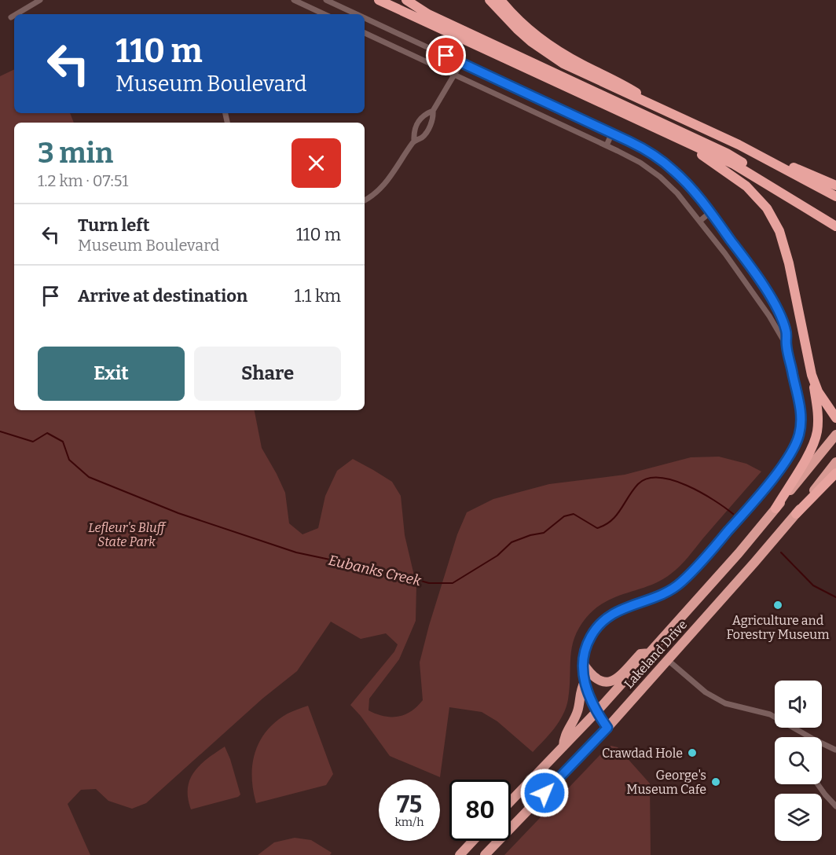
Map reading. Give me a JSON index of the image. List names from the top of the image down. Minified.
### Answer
{"streets":{"highway":["Lakeland Drive"]},"water":["Eubanks Creek"],"parks":["Lefleur's Bluff State Park"],"places":["Agriculture and Forestry Museum","Crawdad Hole","George's Museum Cafe"],"page":{"turn":["110 m","Museum Boulevard"],"heading":["3 min","1.2 km · 07:51"],"list":[{"name":"Turn left","note":"Museum Boulevard","value":"110 m"},{"name":"Arrive at destination","value":"1.1 km"}],"buttons":["Exit","Share"],"speed":"75 km/h","limit":"80"}}
